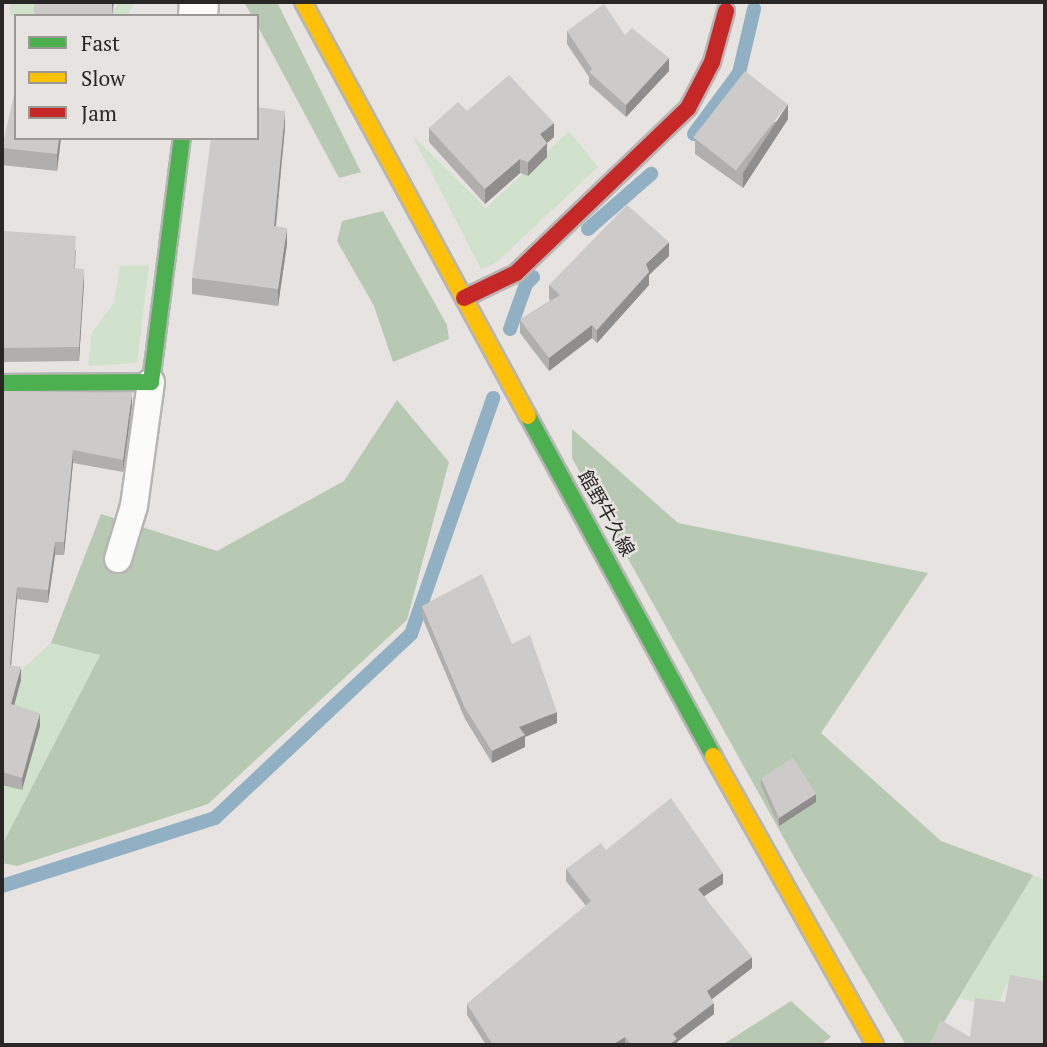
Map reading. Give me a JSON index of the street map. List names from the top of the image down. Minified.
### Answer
{"streets":{"main road":["館野牛久線"]},"legend":["Fast","Slow","Jam"]}
